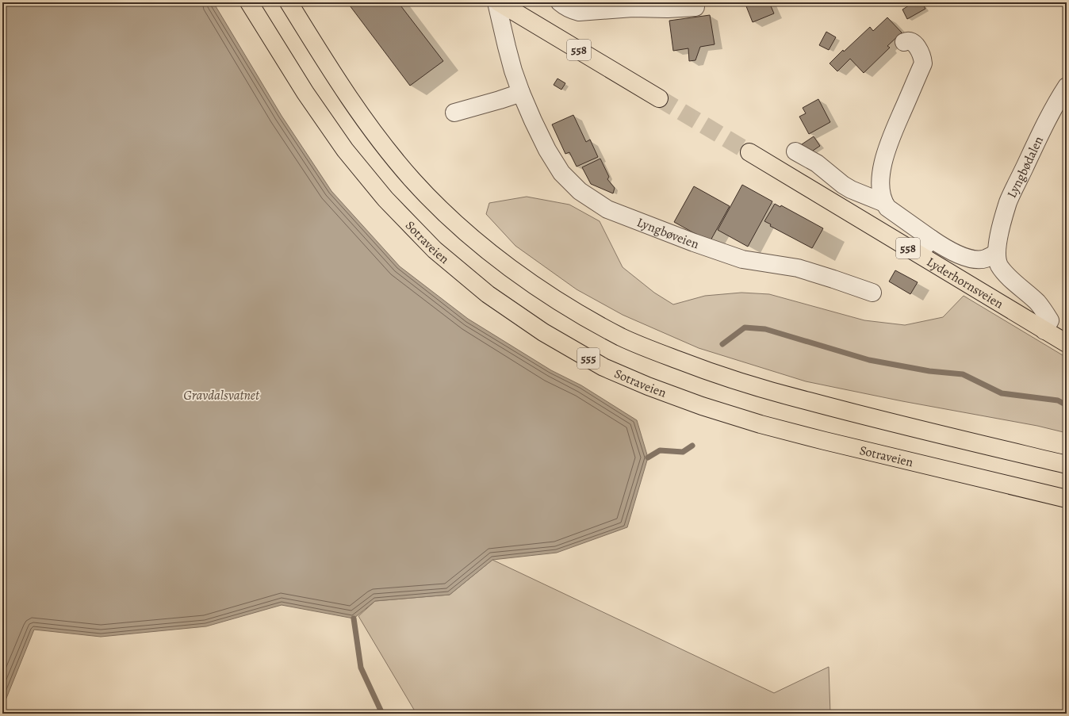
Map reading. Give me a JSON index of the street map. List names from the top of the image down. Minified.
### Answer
{"streets":{"main road":["558","Sotraveien","Lyderhornsveien","555"],"street":["Lyngbødalen","Lyngbøveien"]},"crossings":[["558","Lyngbøveien"],["Lyngbødalen","Lyderhornsveien"]],"water":["Gravdalsvatnet"]}
